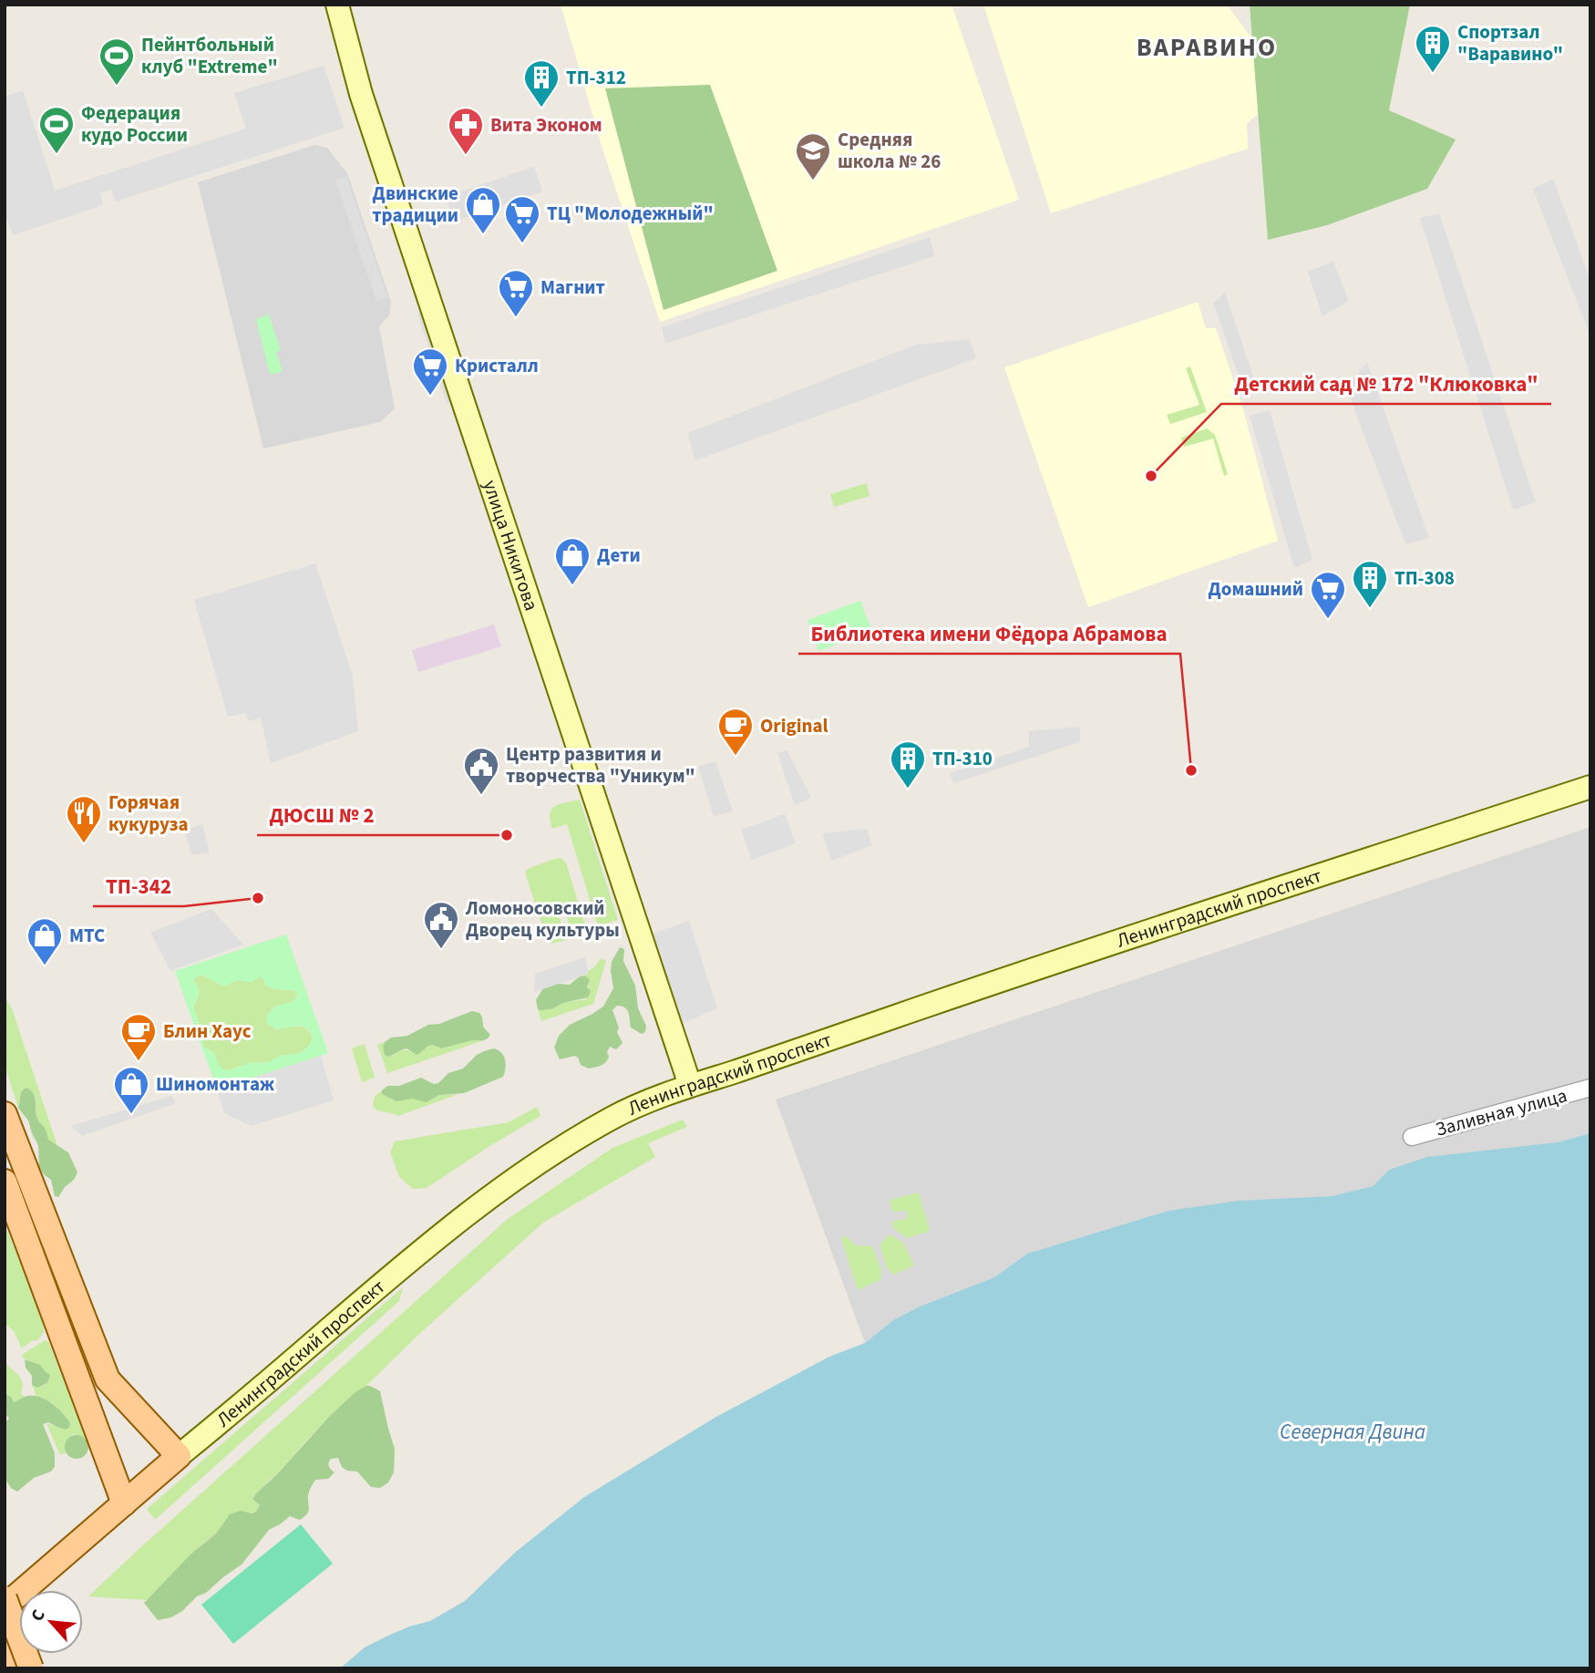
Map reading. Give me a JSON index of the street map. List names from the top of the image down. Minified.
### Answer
{"streets":{"main road":["улица Никитова","Ленинградский проспект"],"street":["Заливная улица"]},"crossings":[["улица Никитова","Ленинградский проспект"]],"districts":["ВАРАВИНО"],"water":["Северная Двина"],"places":{"building":["Спортзал \"Варавино\"","ТП-312","ТП-308","ТП-310"],"sports":["Пейнтбольный клуб \"Extreme\"","Федерация кудо России"],"pharmacy":["Вита Эконом"],"school or university":["Средняя школа № 26"],"shop":["Двинские традиции","Дети","МТС","Шиномонтаж"],"supermarket":["ТЦ \"Молодежный\"","Магнит","Кристалл","Домашний"],"other":["Детский сад № 172 \"Клюковка\"","Библиотека имени Фёдора Абрамова","ДЮСШ № 2","ТП-342"],"cafe":["Original","Блин Хаус"],"public building":["Центр развития и творчества \"Уникум\"","Ломоносовский Дворец культуры"],"restaurant":["Горячая кукуруза"]},"north":"top left"}
